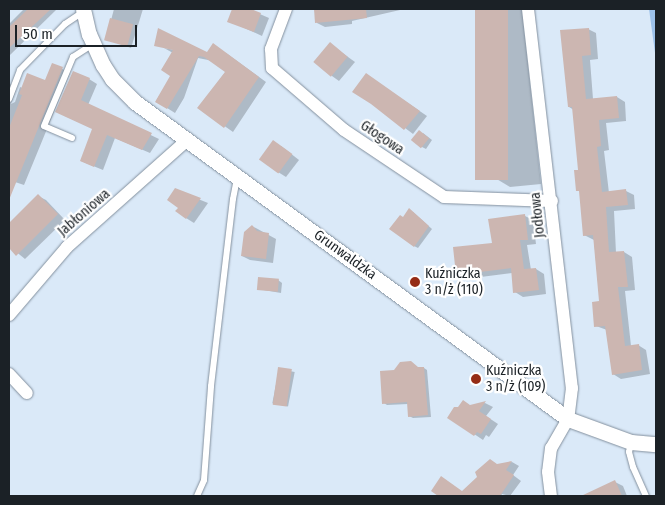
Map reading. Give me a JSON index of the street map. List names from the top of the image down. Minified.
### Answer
{"streets":{"street":["Głogowa","Jabłoniowa","Jodłowa","Grunwaldzka"]},"crossings":[["Głogowa","Jodłowa"],["Jabłoniowa","Grunwaldzka"],["Jodłowa","Grunwaldzka"]],"places":["Kuźniczka 3 n/ż (110)","Kuźniczka 3 n/ż (109)"],"scale_bar":"50 m"}
